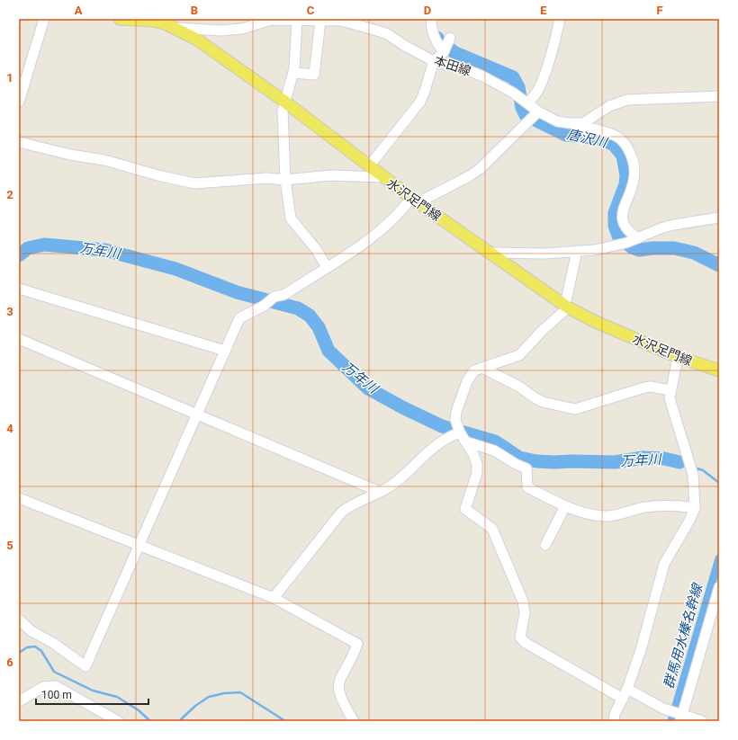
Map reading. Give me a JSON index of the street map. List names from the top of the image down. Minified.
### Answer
{"streets":{"main road":["水沢足門線"],"street":["本田線"]},"crossings":[["本田線","水沢足門線"]],"water":["唐沢川","万年川","群馬用水榛名幹線"],"scale_bar":"100 m","grid":{"columns":["A","B","C","D","E","F"],"rows":["1","2","3","4","5","6"]}}
